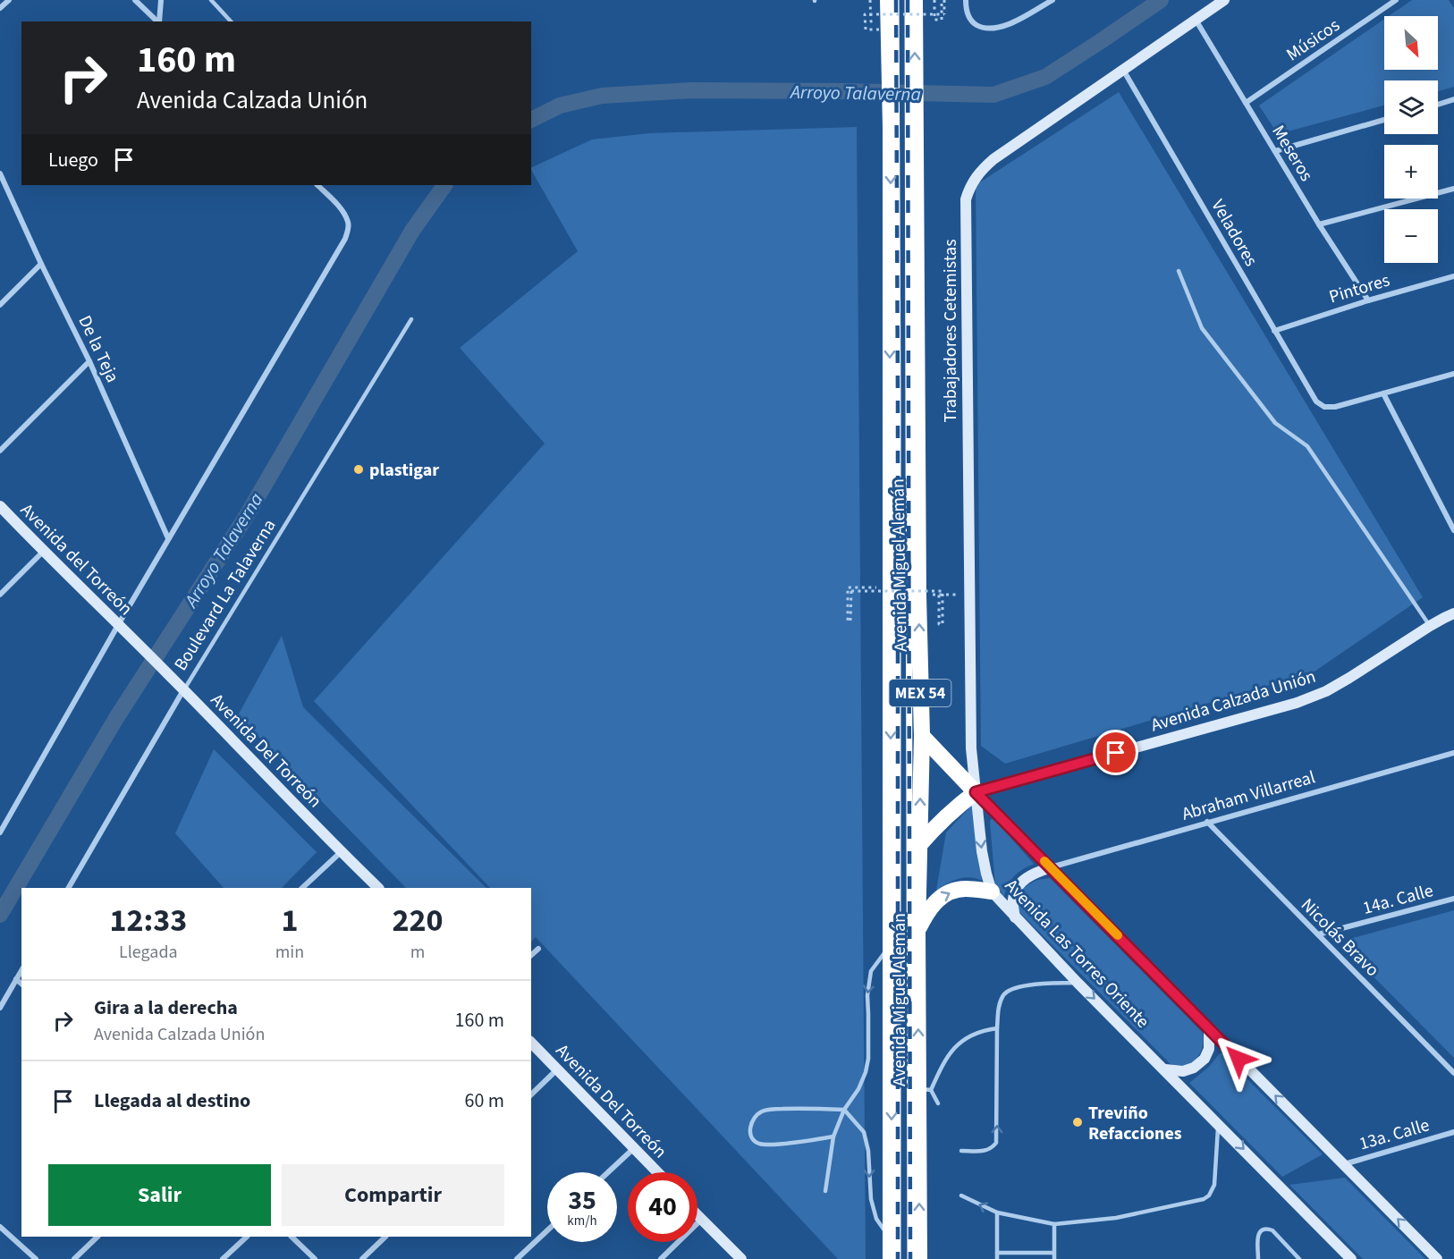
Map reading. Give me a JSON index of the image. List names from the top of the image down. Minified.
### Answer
{"streets":{"highway":["Avenida Miguel Alemán","MEX 54"],"street":["Músicos","Meseros","Veladores","Pintores","Trabajadores Cetemistas","De la Teja","Avenida del Torreón","Boulevard La Talaverna","Avenida Calzada Unión","Avenida Del Torreón","Abraham Villarreal","14a. Calle","Nicolás Bravo","Avenida Las Torres Oriente","13a. Calle"]},"crossings":[["Músicos","Meseros"],["Meseros","Pintores"],["Meseros","Trabajadores Cetemistas"],["Veladores","Pintores"],["Veladores","Trabajadores Cetemistas"],["Trabajadores Cetemistas","Avenida Calzada Unión"],["Trabajadores Cetemistas","Avenida Las Torres Oriente"],["Avenida del Torreón","Avenida Del Torreón"],["Boulevard La Talaverna","Avenida Del Torreón"],["Avenida Calzada Unión","Avenida Las Torres Oriente"],["Abraham Villarreal","Nicolás Bravo"],["14a. Calle","Nicolás Bravo"]],"water":["Arroyo Talaverna"],"places":["plastigar","Treviño Refacciones"],"north":"bottom right","page":{"map_buttons":["+","−"],"turn":["160 m","Avenida Calzada Unión"],"then":"Luego","eta":["12:33","Llegada","1","min","220","m"],"list":[{"name":"Gira a la derecha","note":"Avenida Calzada Unión","value":"160 m"},{"name":"Llegada al destino","value":"60 m"}],"buttons":["Salir","Compartir"],"speed":"35 km/h","limit":"40"}}
